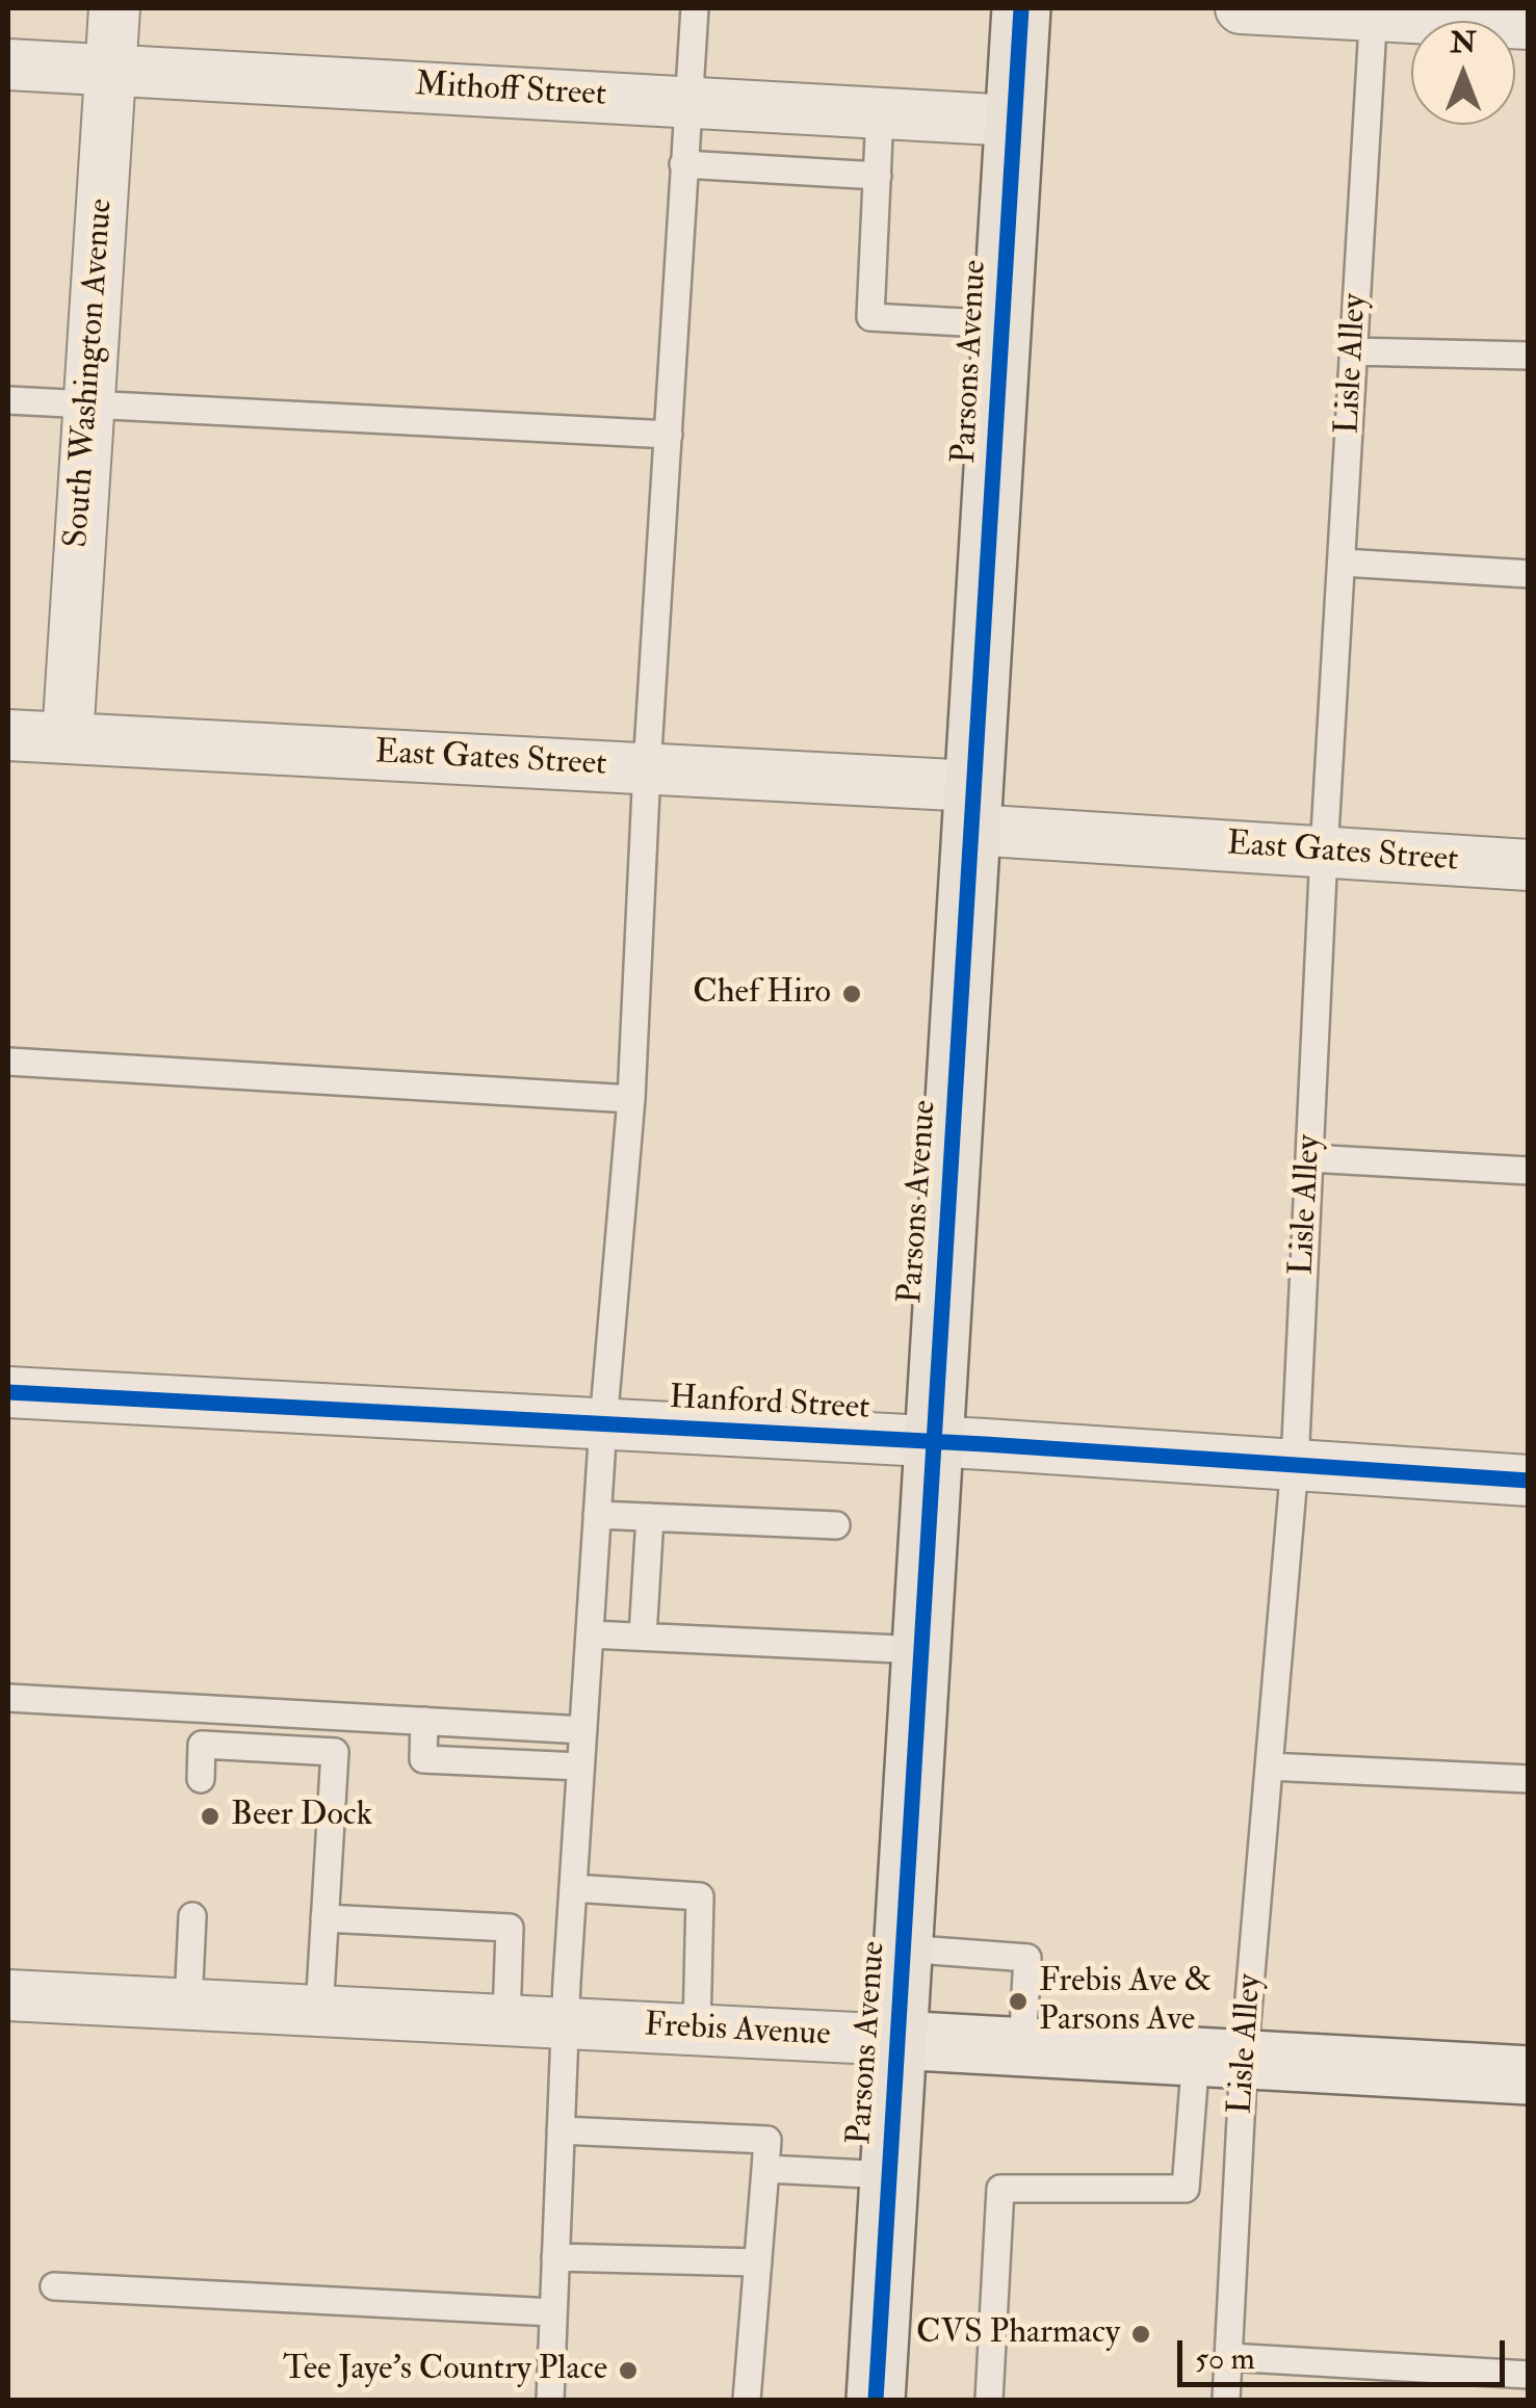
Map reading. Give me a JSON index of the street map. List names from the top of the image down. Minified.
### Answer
{"streets":{"main road":["Parsons Avenue","Frebis Avenue"],"street":["Mithoff Street","South Washington Avenue","East Gates Street","Hanford Street"],"lane":["Lisle Alley"]},"crossings":[["Mithoff Street","Parsons Avenue"],["Mithoff Street","South Washington Avenue"],["Parsons Avenue","East Gates Street"],["Parsons Avenue","Hanford Street"],["Parsons Avenue","Frebis Avenue"],["Lisle Alley","East Gates Street"],["Lisle Alley","Hanford Street"],["Lisle Alley","Frebis Avenue"],["South Washington Avenue","East Gates Street"]],"places":["Chef Hiro","Beer Dock","Frebis Ave & Parsons Ave","CVS Pharmacy","Tee Jaye's Country Place"],"scale_bar":"50 m","north":"top"}
